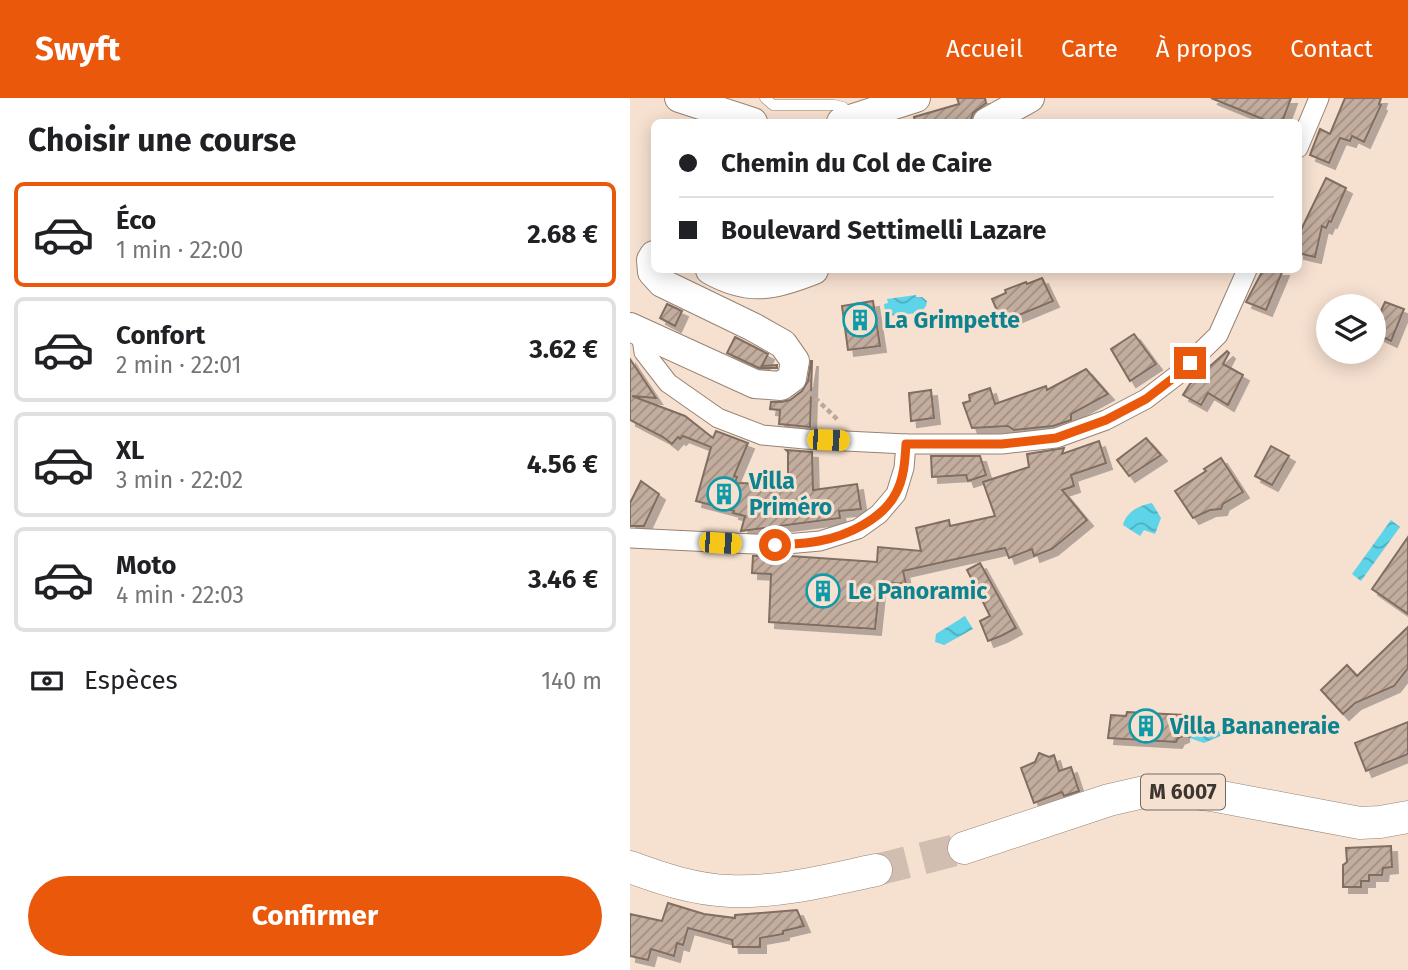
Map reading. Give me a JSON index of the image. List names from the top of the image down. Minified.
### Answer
{"streets":{"main road":["M 6007"]},"places":{"building":["La Grimpette","Villa Priméro","Le Panoramic","Villa Bananeraie"]},"page":{"header":"Swyft","nav":["Accueil","Carte","À propos","Contact"],"heading":"Choisir une course","banner":["Chemin du Col de Caire","Boulevard Settimelli Lazare"],"list":[{"name":"Éco","note":"1 min · 22:00","value":"2.68 €"},{"name":"Confort","note":"2 min · 22:01","value":"3.62 €"},{"name":"XL","note":"3 min · 22:02","value":"4.56 €"},{"name":"Moto","note":"4 min · 22:03","value":"3.46 €"}],"pay":["Espèces","140 m"],"buttons":"Confirmer"}}
